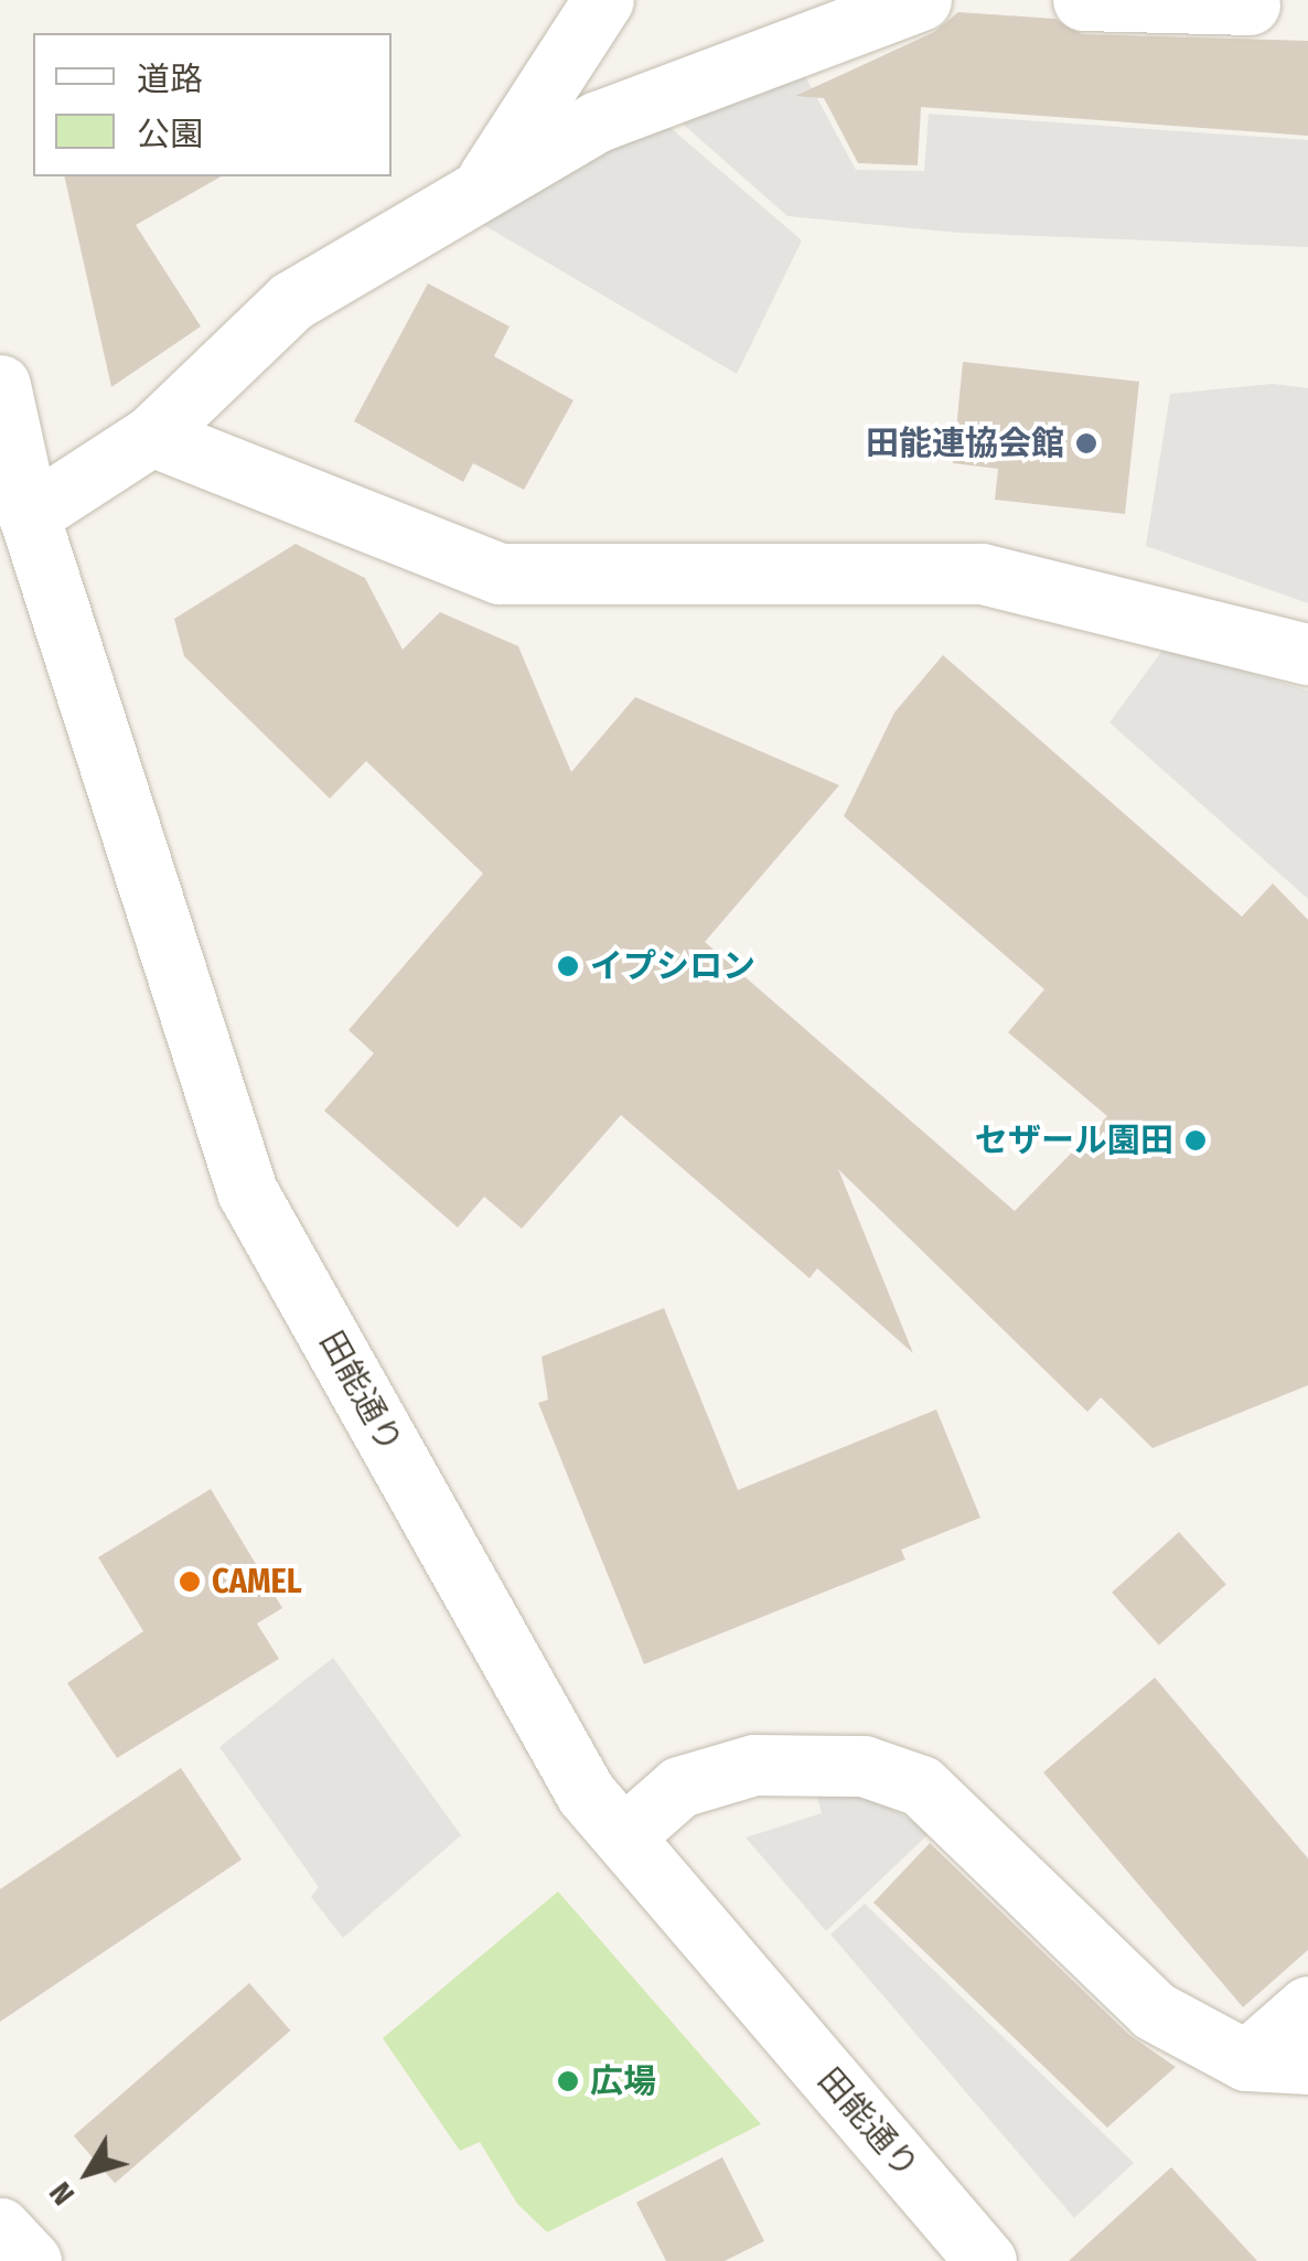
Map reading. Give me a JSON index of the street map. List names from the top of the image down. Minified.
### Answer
{"streets":{"street":["田能通り"]},"places":["田能連協会館","イプシロン","セザール園田","CAMEL","広場"],"legend":["道路","公園"],"north":"bottom left"}
